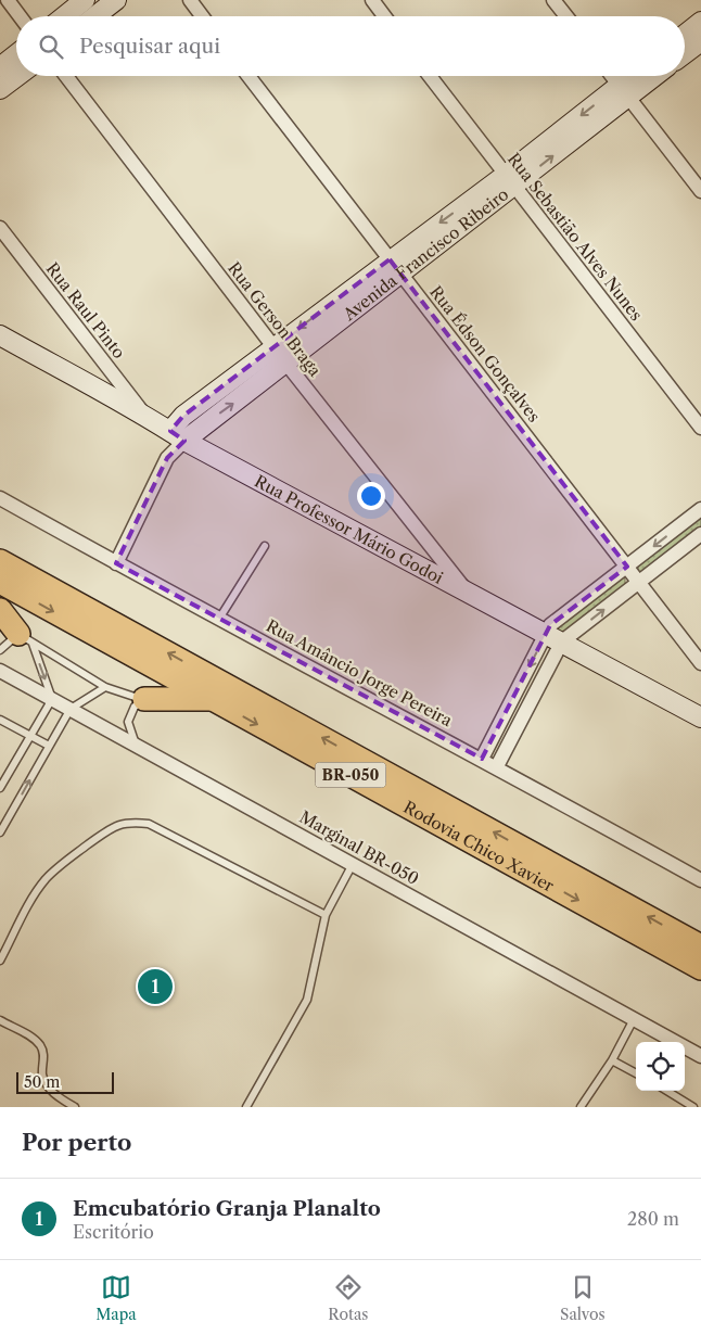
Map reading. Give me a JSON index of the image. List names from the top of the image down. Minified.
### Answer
{"streets":{"highway":["BR-050","Rodovia Chico Xavier"],"street":["Rua Sebastião Alves Nunes","Avenida Francisco Ribeiro","Rua Raul Pinto","Rua Gerson Braga","Rua Édson Gonçalves","Rua Professor Mário Godoi","Rua Amâncio Jorge Pereira","Marginal BR-050"]},"crossings":[["Rua Sebastião Alves Nunes","Avenida Francisco Ribeiro"],["Avenida Francisco Ribeiro","Rua Gerson Braga"],["Avenida Francisco Ribeiro","Rua Édson Gonçalves"],["Avenida Francisco Ribeiro","Rua Professor Mário Godoi"],["Rua Raul Pinto","Rua Professor Mário Godoi"],["Rua Gerson Braga","Rua Professor Mário Godoi"]],"scale_bar":"50 m","page":{"search":"Pesquisar aqui","pins":"1","scale":"50 m","heading":"Por perto","list":[{"mark":"1","name":"Emcubatório Granja Planalto","note":"Escritório","value":"280 m"}],"nav":["Mapa","Rotas","Salvos"]}}
